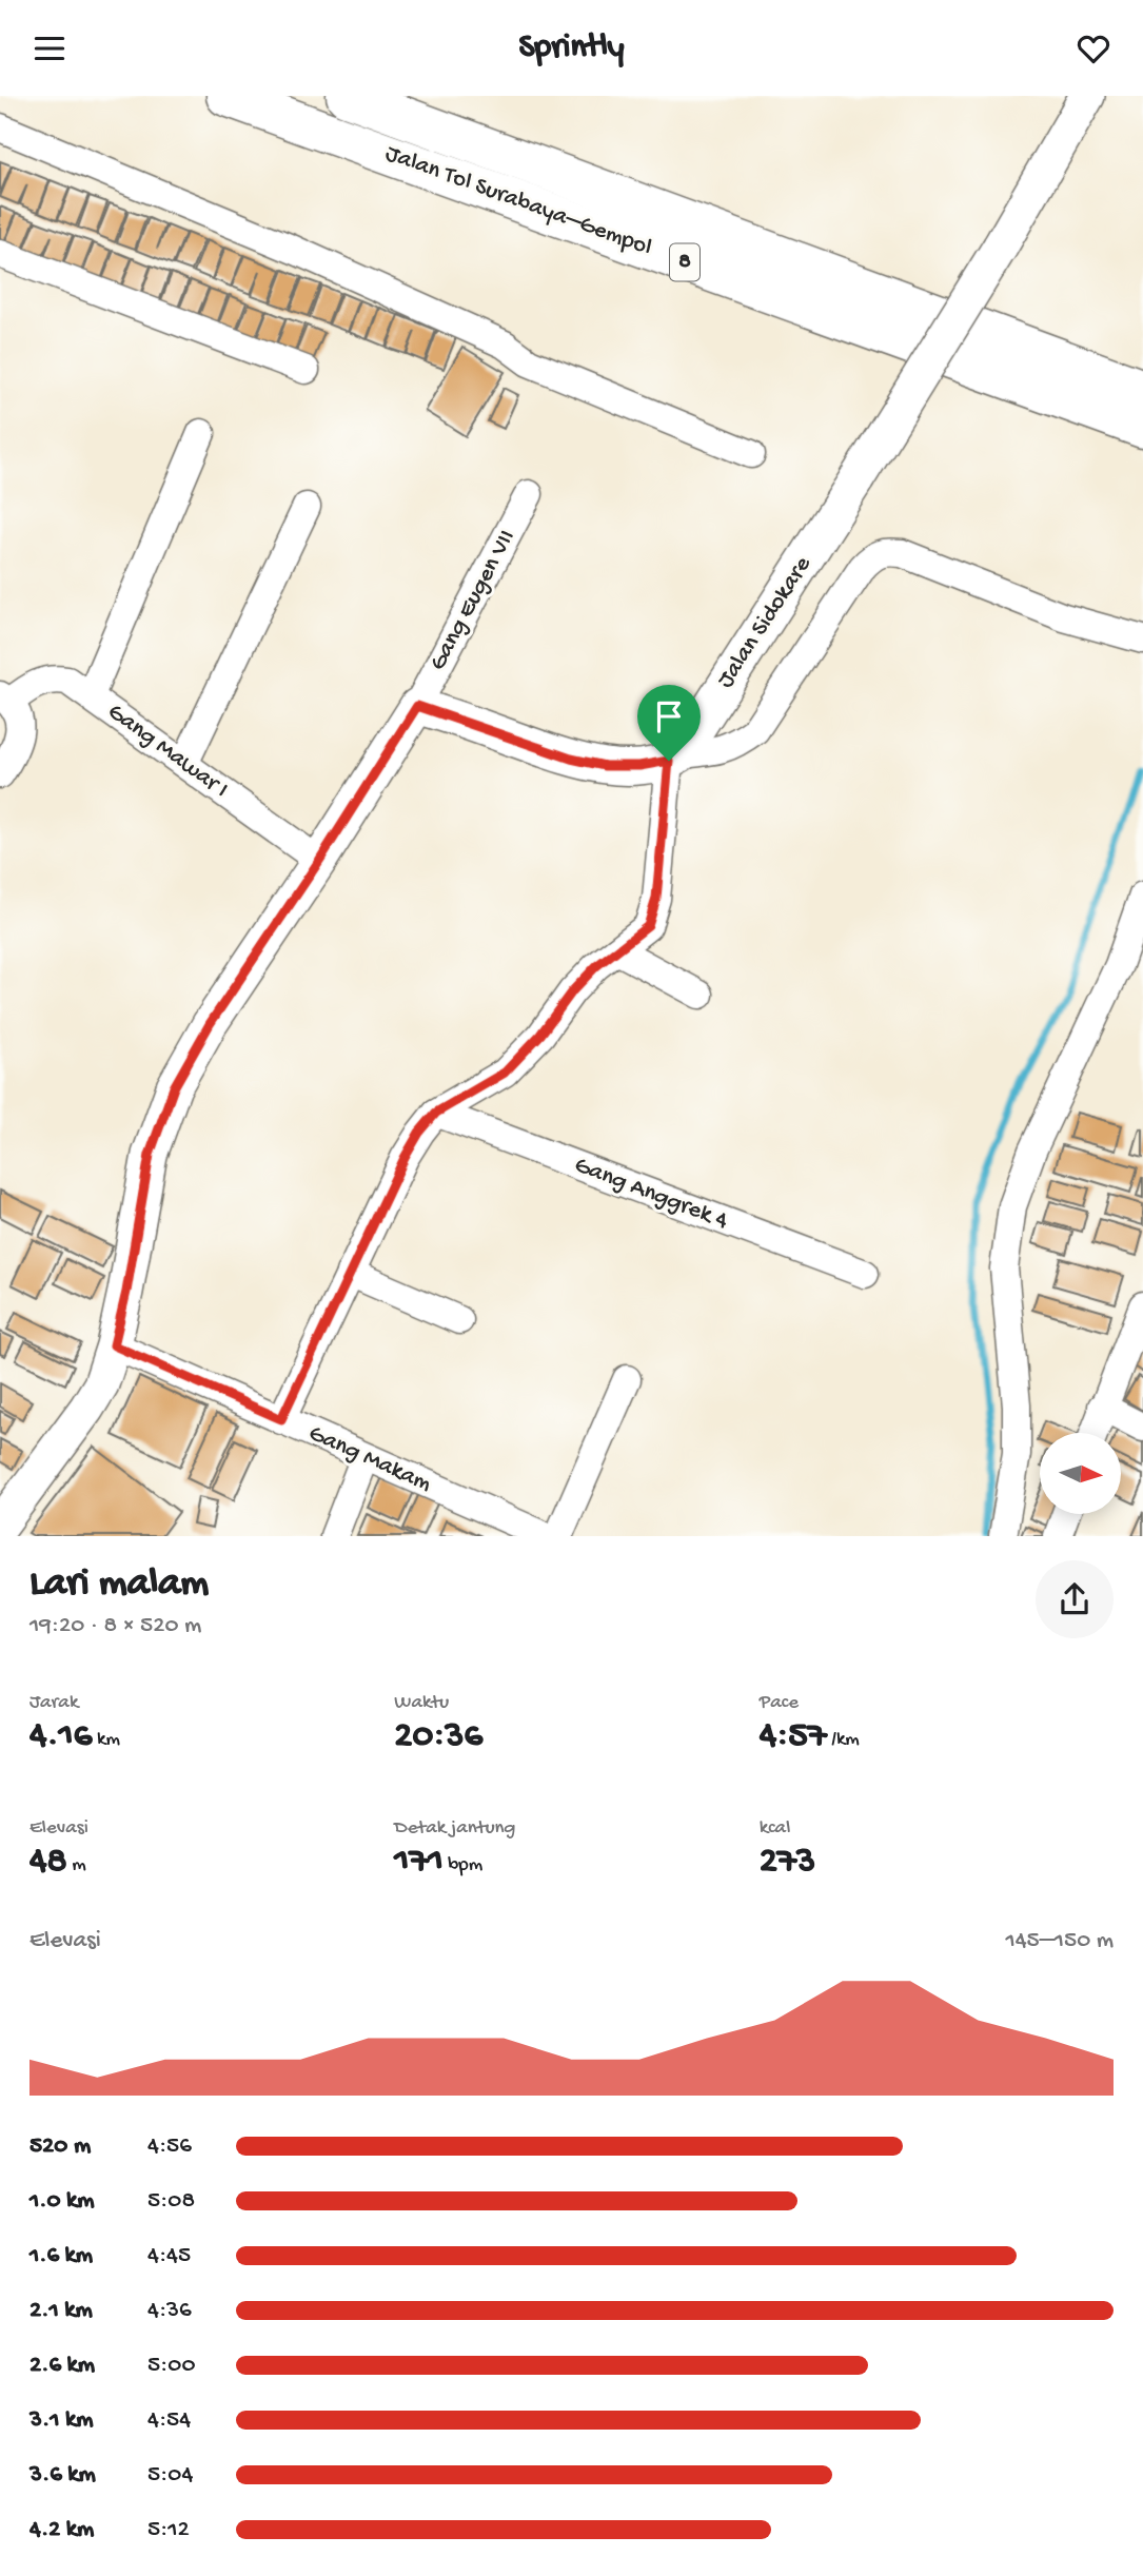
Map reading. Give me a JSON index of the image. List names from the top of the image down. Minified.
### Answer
{"streets":{"highway":["Jalan Tol Surabaya–Gempol","8"],"street":["Gang Eugen VII","Jalan Sidokare","Gang Mawar I","Gang Anggrek 4","Gang Makam"]},"north":"right","page":{"header":"Sprintly","heading":["Lari malam","19:20 · 8 × 520 m"],"stats":[["Jarak","4.16 km"],["Waktu","20:36"],["Pace","4:57 /km"],["Elevasi","48 m"],["Detak jantung","171 bpm"],["kcal","273"]],"chart":["Elevasi","145–150 m"],"list":[{"name":"520 m","note":"4:56"},{"name":"1.0 km","note":"5:08"},{"name":"1.6 km","note":"4:45"},{"name":"2.1 km","note":"4:36"},{"name":"2.6 km","note":"5:00"},{"name":"3.1 km","note":"4:54"},{"name":"3.6 km","note":"5:04"},{"name":"4.2 km","note":"5:12"}]}}
